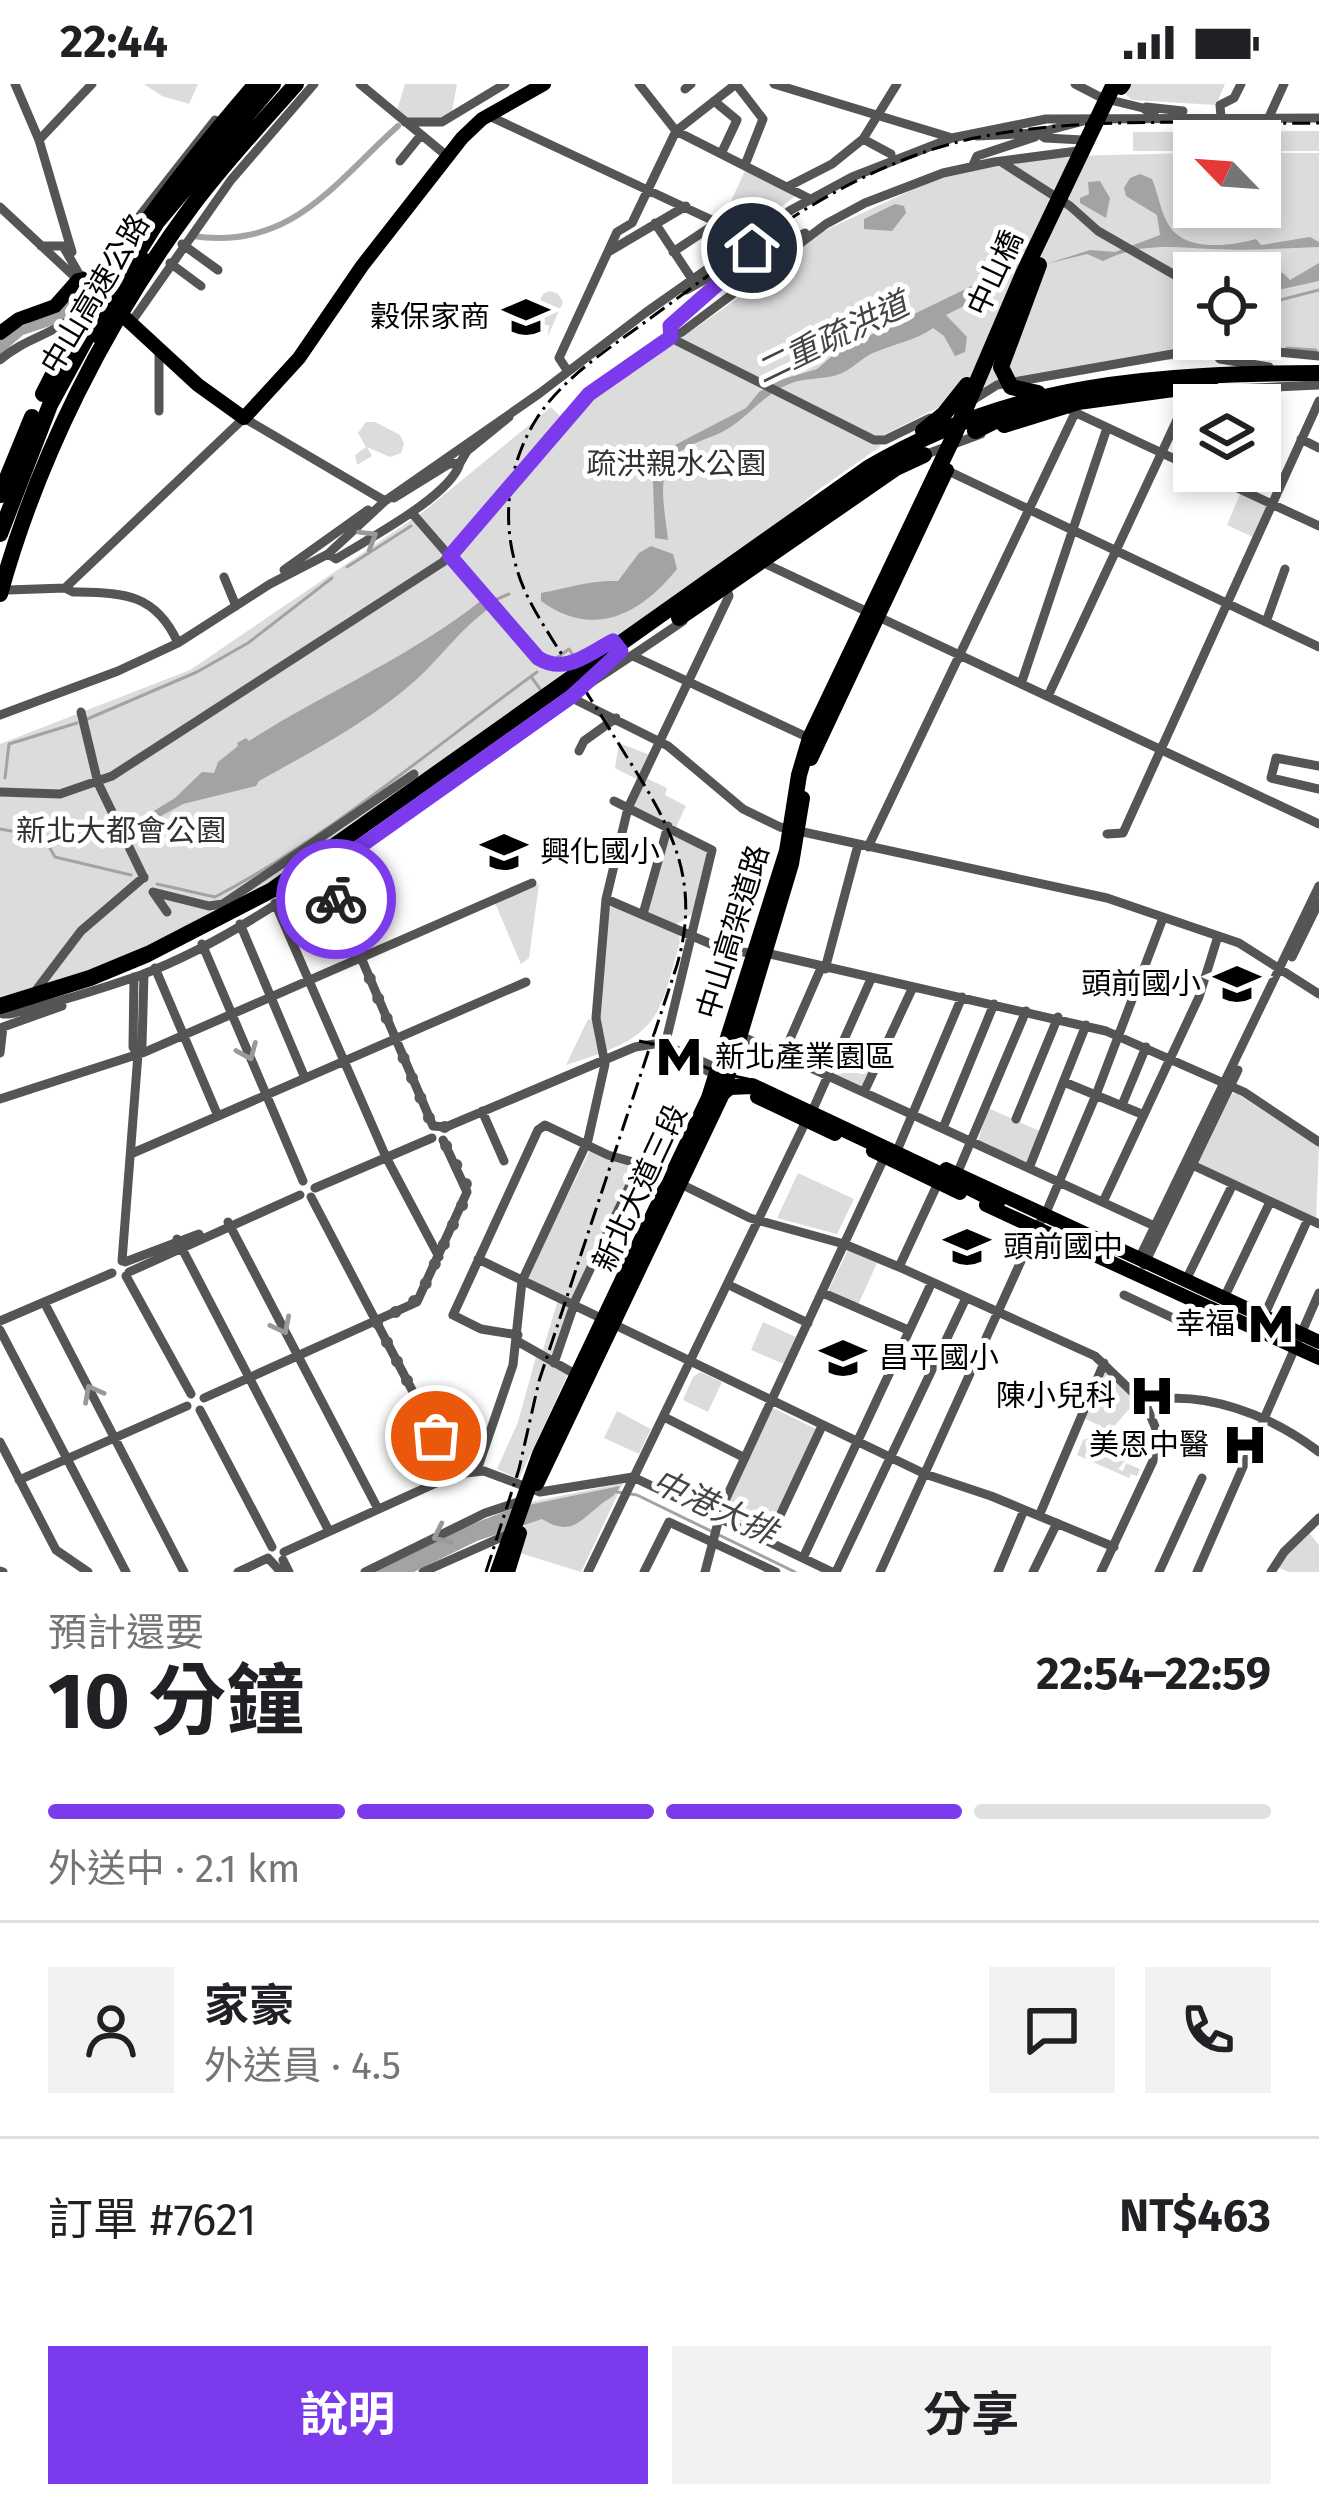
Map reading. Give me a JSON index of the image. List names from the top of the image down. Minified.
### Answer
{"streets":{"highway":["中山橋","中山高速公路","中山高架道路"],"main road":["新北大道三段"]},"crossings":[["中山橋","中山高架道路"]],"water":["二重疏洪道","中港大排"],"parks":["疏洪親水公園","新北大都會公園"],"places":{"school or university":["穀保家商","興化國小","頭前國小","頭前國中","昌平國小"],"metro station":["新北產業園區","幸福"],"hospital":["陳小兒科","美恩中醫"]},"north":"top left","page":{"status":"22:44","heading":["10 分鐘","預計還要","22:54–22:59"],"panel":["家豪","外送員 · 4.5","訂單 #7621","NT$463"],"bar":"外送中 · 2.1 km","buttons":["說明","分享"]}}
